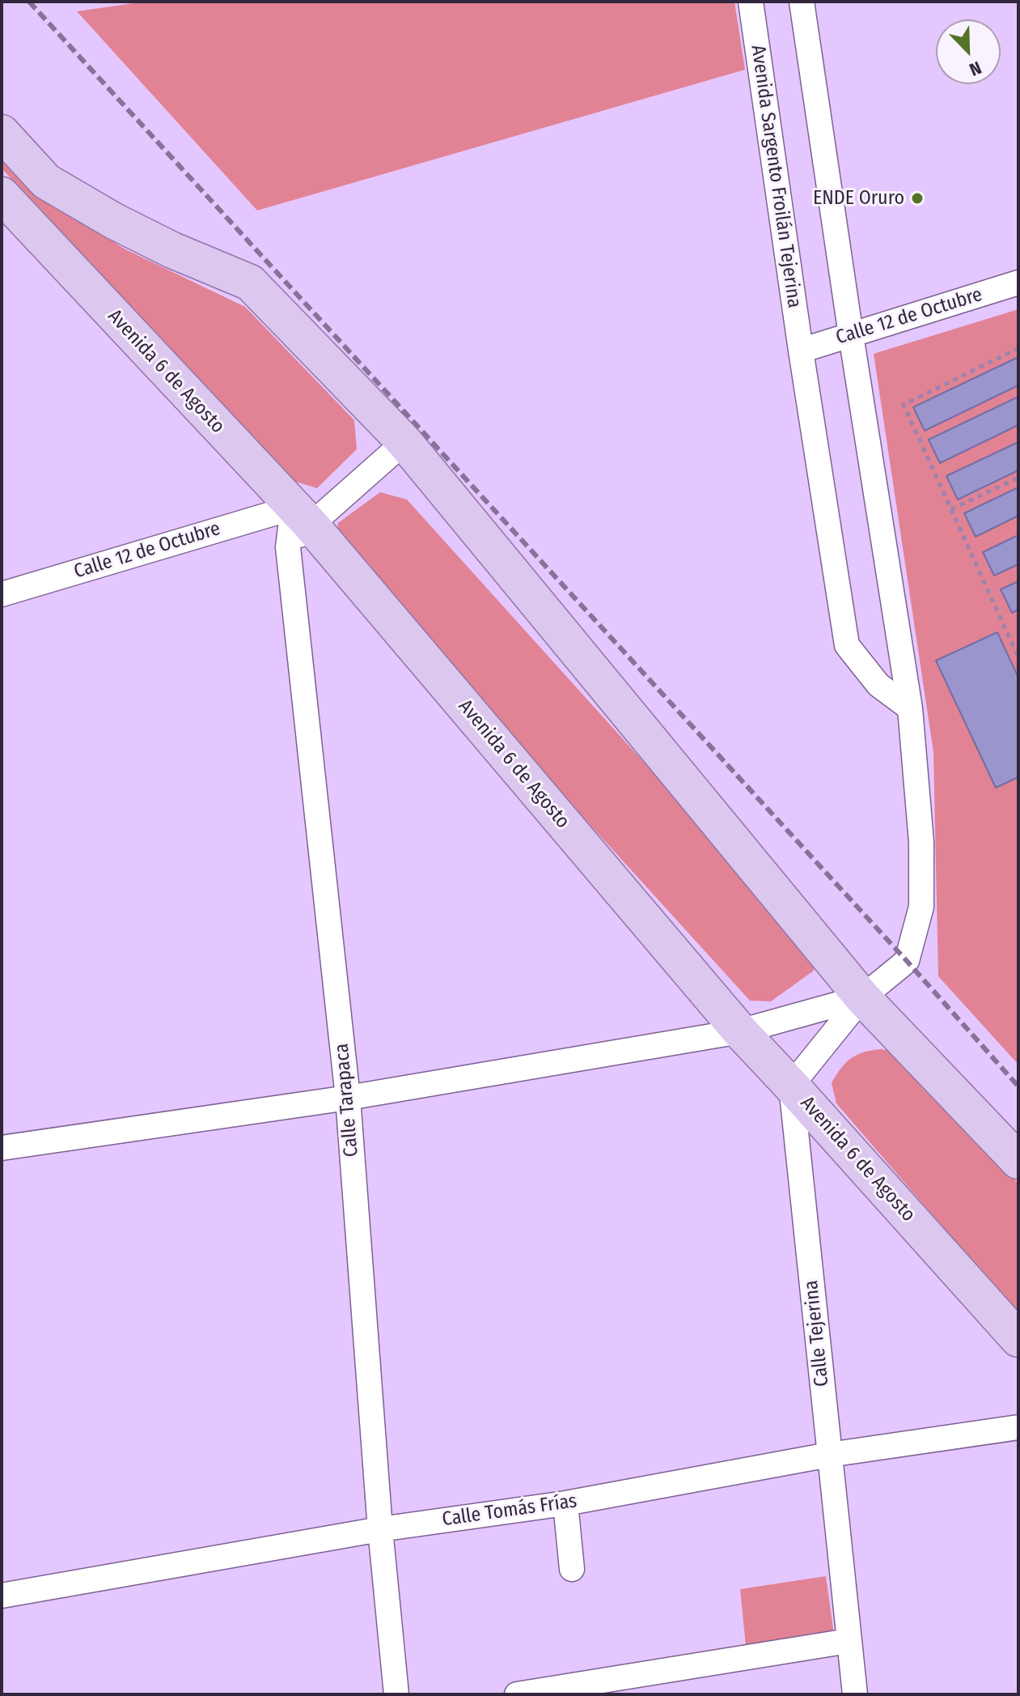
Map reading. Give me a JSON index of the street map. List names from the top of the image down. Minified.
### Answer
{"streets":{"main road":["Avenida 6 de Agosto"],"street":["Avenida Sargento Froilán Tejerina","Calle 12 de Octubre","Calle Tarapaca","Calle Tejerina","Calle Tomás Frías"]},"crossings":[["Avenida Sargento Froilán Tejerina","Calle 12 de Octubre"],["Calle 12 de Octubre","Avenida 6 de Agosto"],["Calle 12 de Octubre","Calle Tarapaca"],["Avenida 6 de Agosto","Calle Tarapaca"],["Avenida 6 de Agosto","Calle Tejerina"],["Calle Tarapaca","Calle Tomás Frías"],["Calle Tejerina","Calle Tomás Frías"]],"places":["ENDE Oruro"],"north":"bottom right"}
